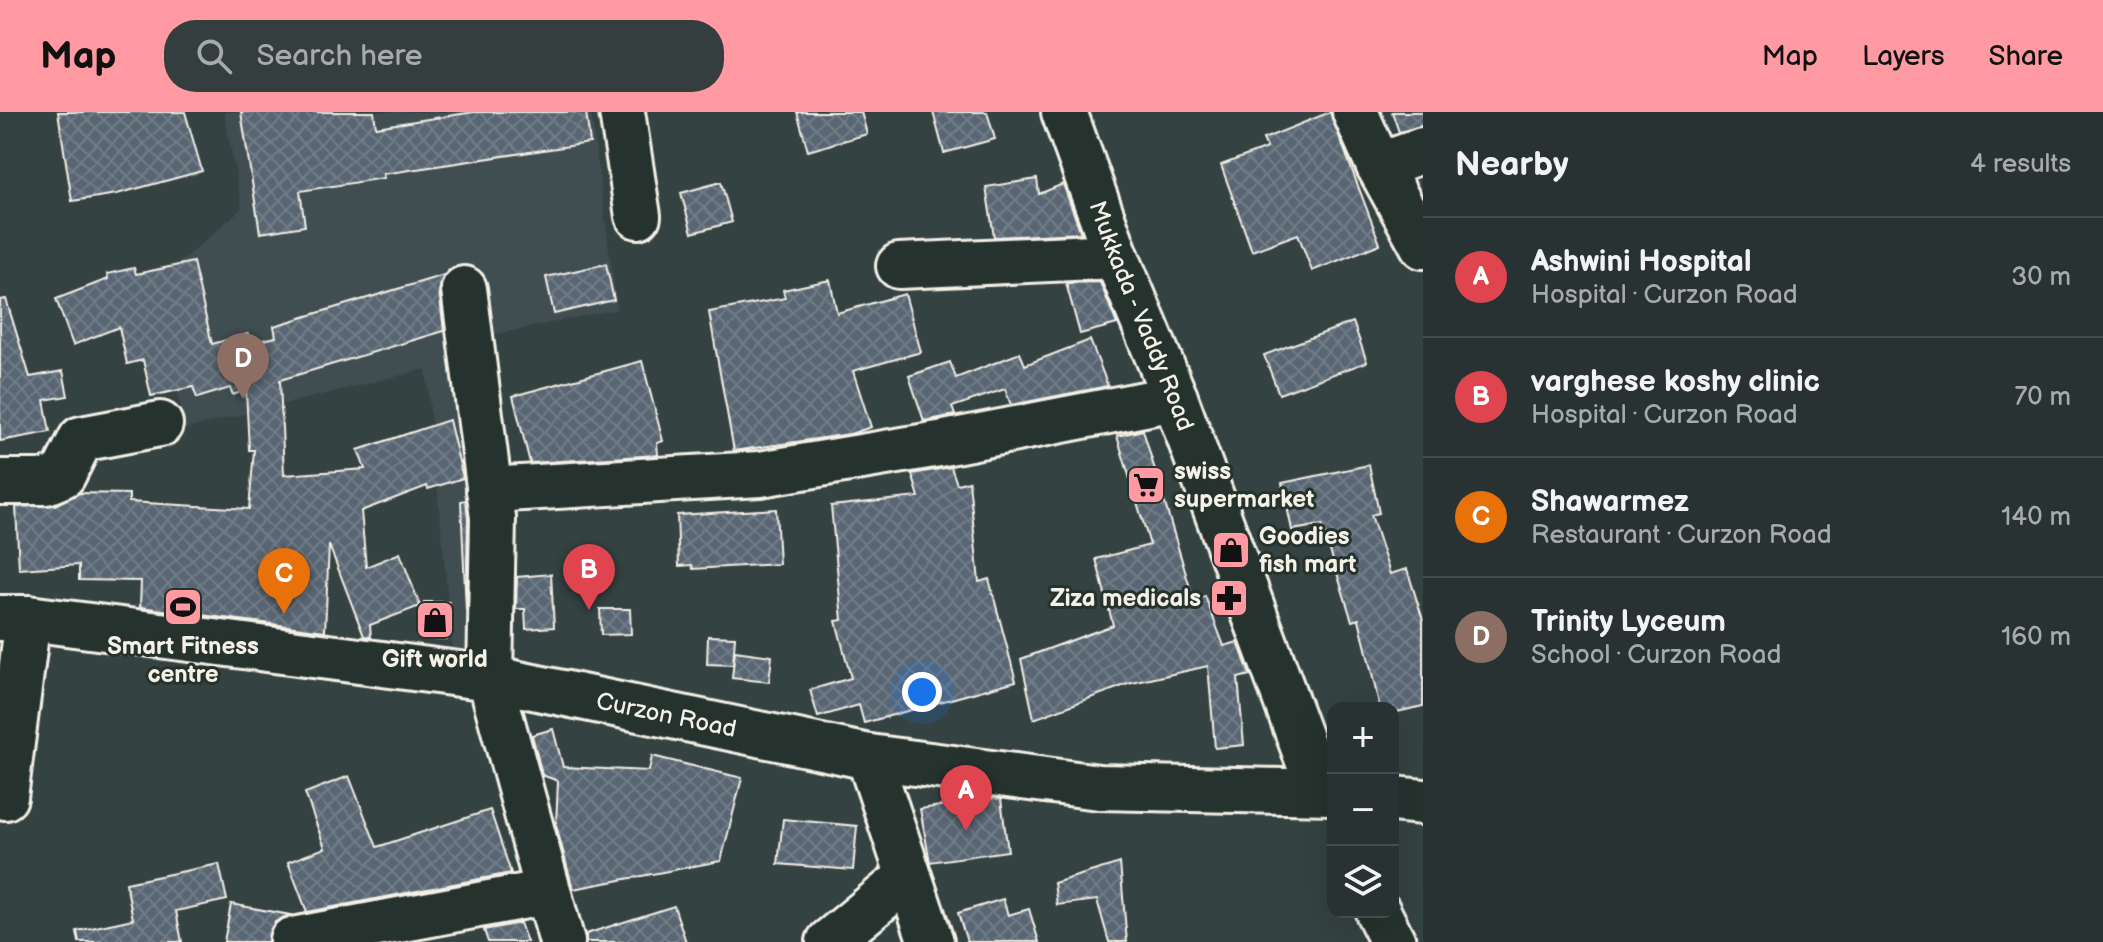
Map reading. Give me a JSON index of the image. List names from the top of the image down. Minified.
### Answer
{"streets":{"street":["Mukkada - Vaddy Road","Curzon Road"]},"places":{"supermarket":["swiss supermarket"],"shop":["Goodies fish mart","Gift world"],"pharmacy":["Ziza medicals"],"sports":["Smart Fitness centre"]},"page":{"header":"Map","search":"Search here","nav":["Map","Layers","Share"],"heading":["Nearby","4 results"],"list":[{"mark":"A","name":"Ashwini Hospital","note":"Hospital · Curzon Road","value":"30 m"},{"mark":"B","name":"varghese koshy clinic","note":"Hospital · Curzon Road","value":"70 m"},{"mark":"C","name":"Shawarmez","note":"Restaurant · Curzon Road","value":"140 m"},{"mark":"D","name":"Trinity Lyceum","note":"School · Curzon Road","value":"160 m"}],"pins":["D","B","C","A"],"map_buttons":["+","−"]}}
